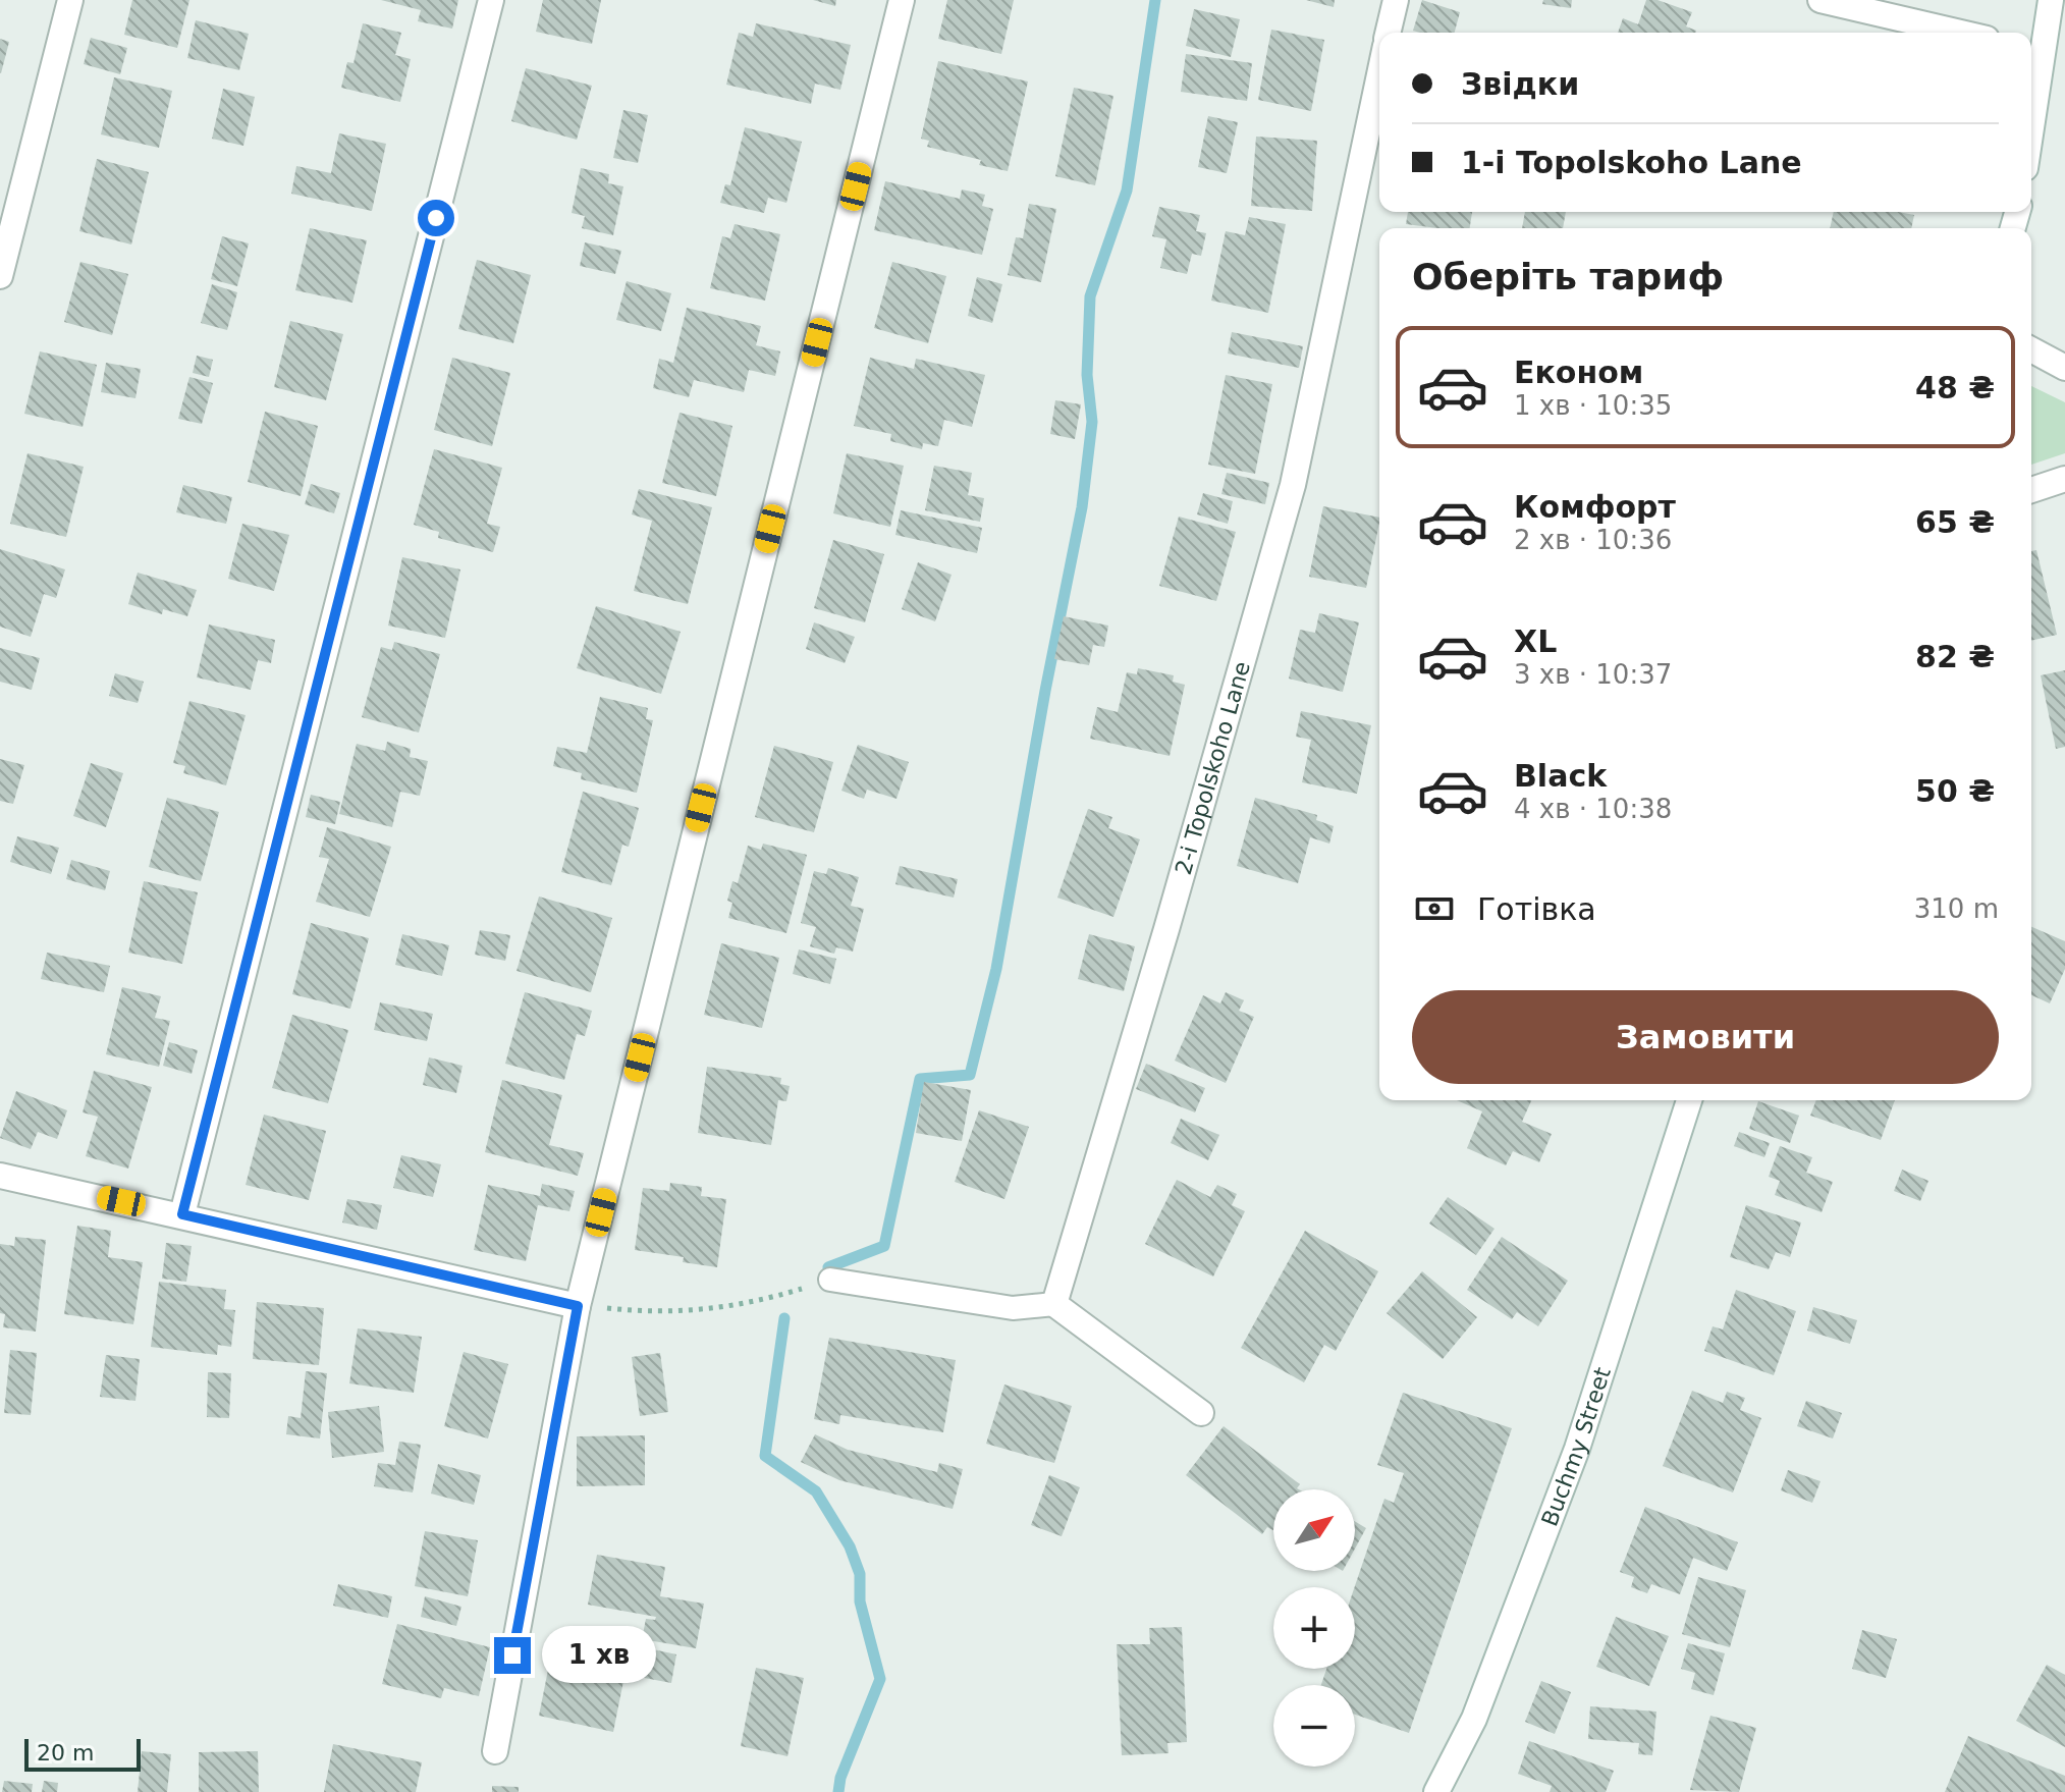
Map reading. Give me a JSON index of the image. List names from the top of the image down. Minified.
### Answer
{"streets":{"street":["2-i Topolskoho Lane","Buchmy Street"]},"scale_bar":"20 m","north":"top right","page":{"banner":["Звідки","1-i Topolskoho Lane"],"heading":"Оберіть тариф","list":[{"name":"Економ","note":"1 хв · 10:35","value":"48 ₴"},{"name":"Комфорт","note":"2 хв · 10:36","value":"65 ₴"},{"name":"XL","note":"3 хв · 10:37","value":"82 ₴"},{"name":"Black","note":"4 хв · 10:38","value":"50 ₴"}],"pay":["Готівка","310 m"],"buttons":"Замовити","map_buttons":["+","−"],"bubble":"1 хв","scale":"20 m"}}
